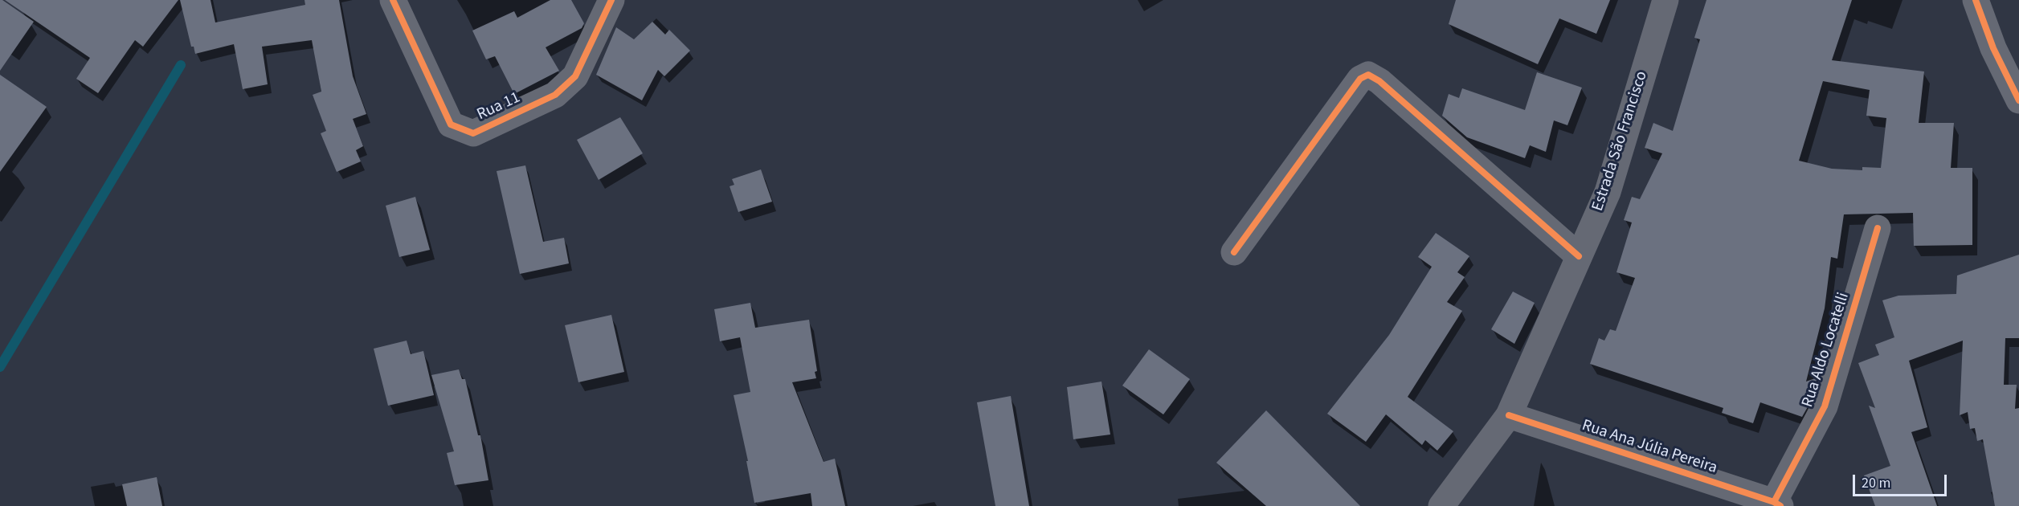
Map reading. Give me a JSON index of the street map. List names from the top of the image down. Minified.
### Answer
{"streets":{"street":["Rua 11","Estrada São Francisco","Rua Aldo Locatelli","Rua Ana Júlia Pereira"]},"crossings":[["Estrada São Francisco","Rua Ana Júlia Pereira"],["Rua Aldo Locatelli","Rua Ana Júlia Pereira"]],"scale_bar":"20 m"}
